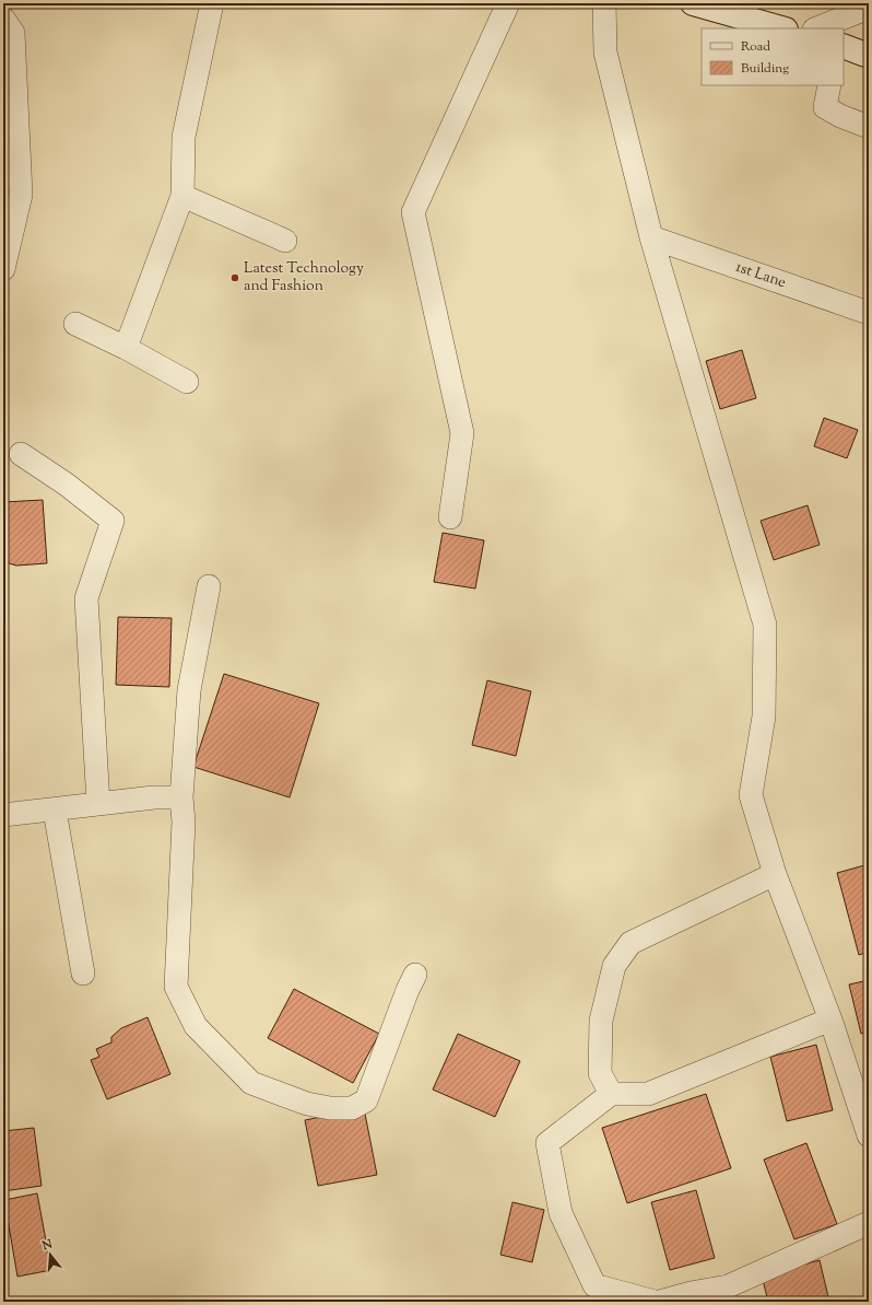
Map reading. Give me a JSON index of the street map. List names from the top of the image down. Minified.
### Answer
{"streets":{"street":["1st Lane"]},"places":["Latest Technology and Fashion"],"legend":["Road","Building"],"north":"top"}
